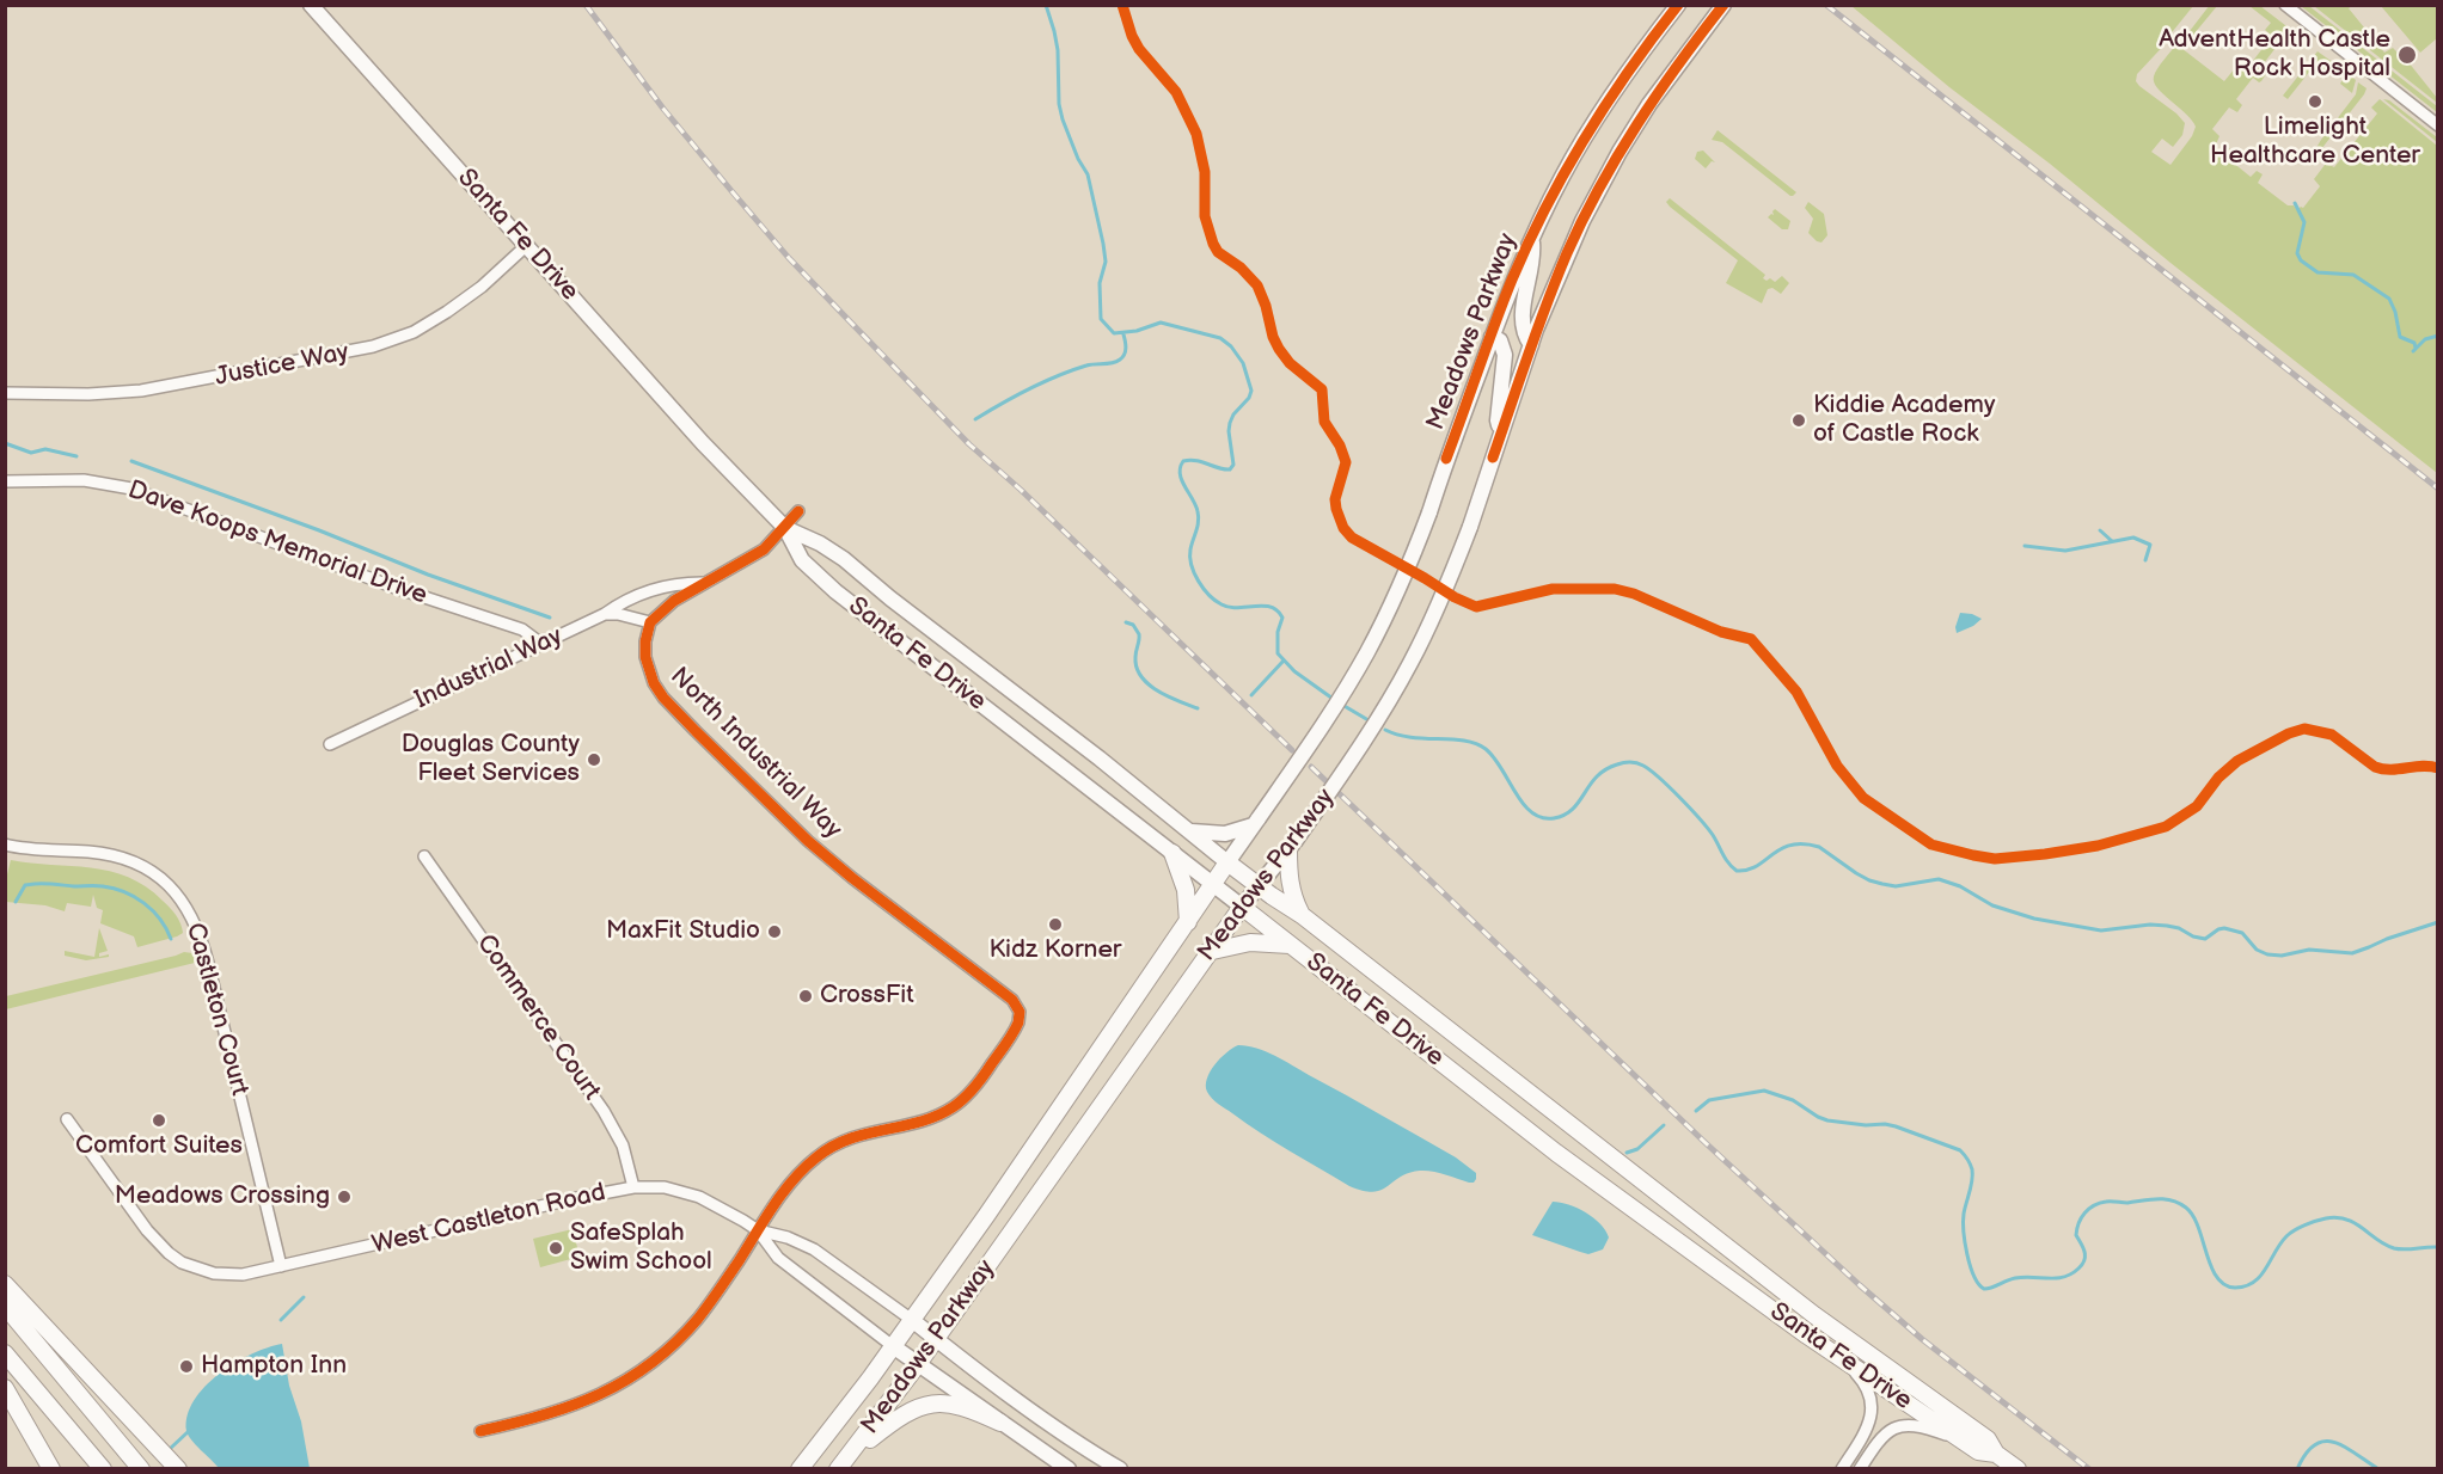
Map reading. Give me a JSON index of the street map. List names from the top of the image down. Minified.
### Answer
{"streets":{"highway":["Santa Fe Drive","Meadows Parkway"],"street":["Justice Way","Dave Koops Memorial Drive","Industrial Way","North Industrial Way","Castleton Court","Commerce Court","West Castleton Road"]},"crossings":[["Santa Fe Drive","Meadows Parkway"],["Santa Fe Drive","Justice Way"],["Dave Koops Memorial Drive","Industrial Way"],["North Industrial Way","West Castleton Road"],["Castleton Court","West Castleton Road"],["Commerce Court","West Castleton Road"]],"places":["AdventHealth Castle Rock Hospital","Limelight Healthcare Center","Kiddie Academy of Castle Rock","Douglas County Fleet Services","Kidz Korner","MaxFit Studio","CrossFit","Comfort Suites","Meadows Crossing","SafeSplah Swim School","Hampton Inn"]}
